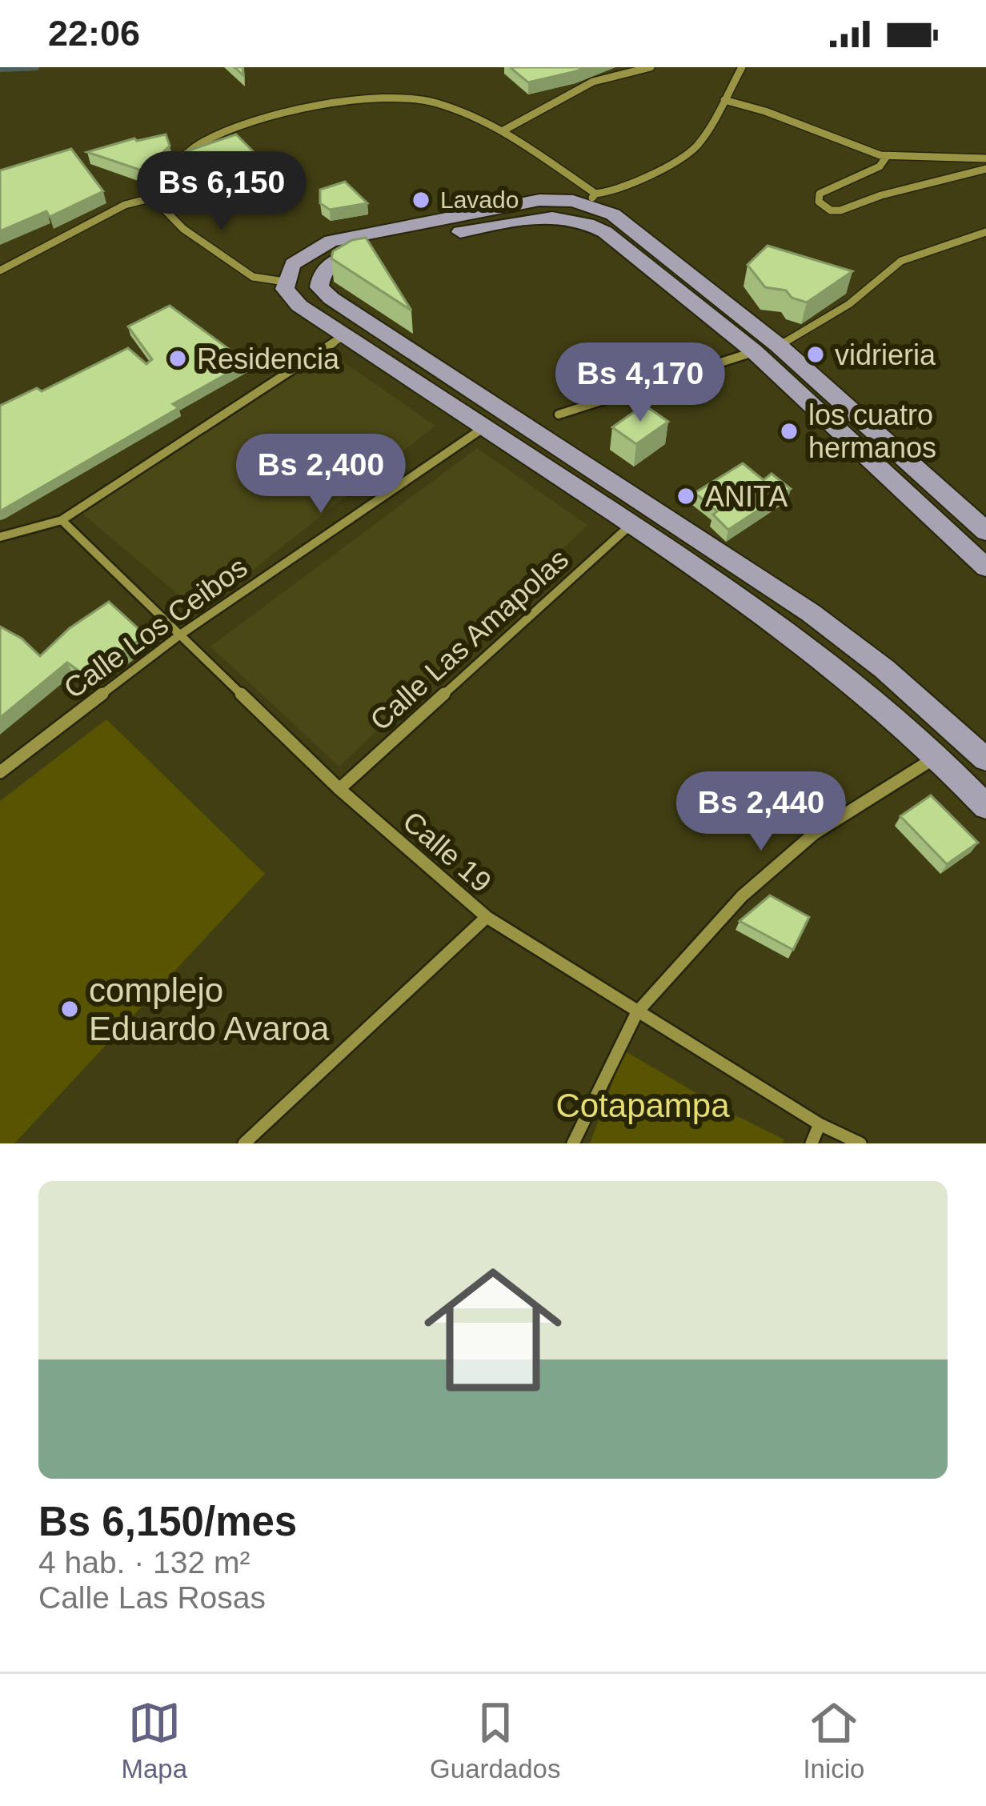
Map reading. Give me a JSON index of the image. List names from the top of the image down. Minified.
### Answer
{"streets":{"street":["Calle Los Ceibos","Calle Las Amapolas","Calle 19"]},"crossings":[["Calle Los Ceibos","Calle 19"],["Calle Las Amapolas","Calle 19"]],"parks":["Cotapampa"],"places":["Lavado","vidrieria","Residencia","los cuatro hermanos","ANITA","complejo Eduardo Avaroa"],"page":{"status":"22:06","price":["Bs 6,150","Bs 4,170","Bs 2,400","Bs 2,440"],"list":[{"name":"Bs 6,150/mes","note":"4 hab. · 132 m² · Calle Las Rosas"}],"tabs":["Mapa","Guardados","Inicio"]}}
